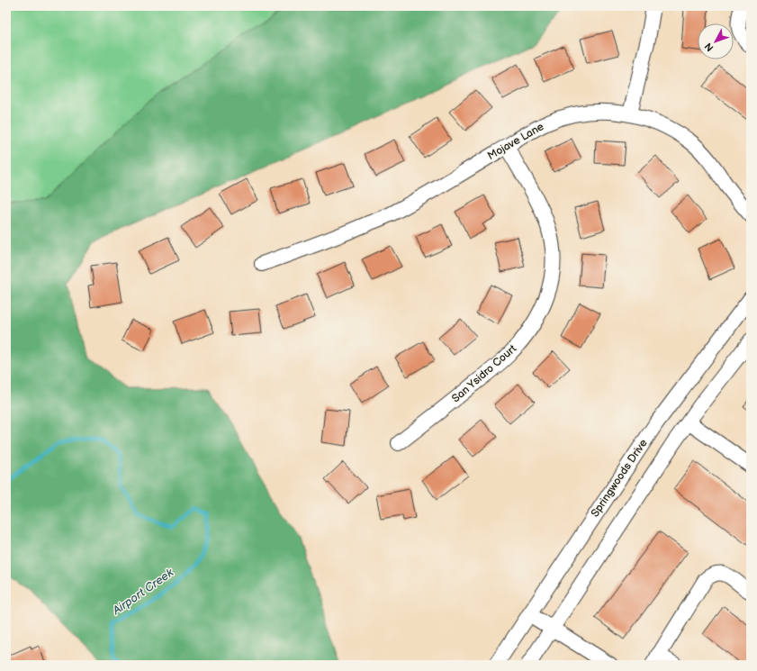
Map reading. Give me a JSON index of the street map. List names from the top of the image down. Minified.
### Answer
{"streets":{"street":["Mojave Lane","San Ysidro Court","Springwoods Drive"]},"crossings":[["Mojave Lane","San Ysidro Court"]],"water":["Airport Creek"],"north":"bottom left"}
